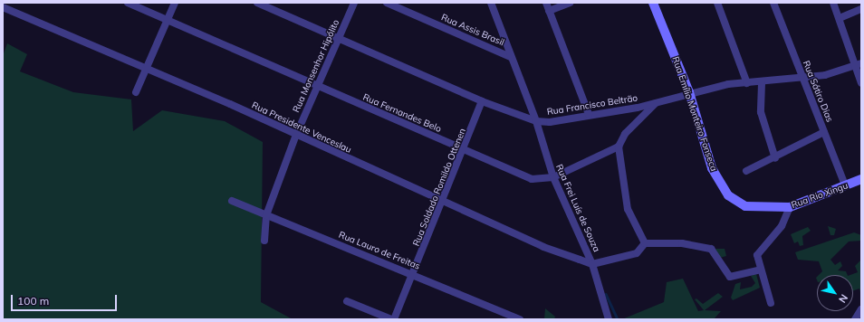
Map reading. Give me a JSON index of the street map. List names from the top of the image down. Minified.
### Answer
{"streets":{"main road":["Rua Emílio Monteiro Fonseca","Rua Rio Xingu"],"street":["Rua Assis Brasil","Rua Monsenhor Hipólito","Rua Sátiro Dias","Rua Francisco Beltrão","Rua Fernandes Belo","Rua Presidente Venceslau","Rua Soldado Romildo Ottenen","Rua Frei Luís de Souza","Rua Lauro de Freitas"]},"crossings":[["Rua Assis Brasil","Rua Frei Luís de Souza"],["Rua Monsenhor Hipólito","Rua Francisco Beltrão"],["Rua Monsenhor Hipólito","Rua Fernandes Belo"],["Rua Monsenhor Hipólito","Rua Presidente Venceslau"],["Rua Monsenhor Hipólito","Rua Lauro de Freitas"],["Rua Sátiro Dias","Rua Francisco Beltrão"],["Rua Sátiro Dias","Rua Rio Xingu"],["Rua Francisco Beltrão","Rua Emílio Monteiro Fonseca"],["Rua Francisco Beltrão","Rua Soldado Romildo Ottenen"],["Rua Francisco Beltrão","Rua Frei Luís de Souza"],["Rua Fernandes Belo","Rua Soldado Romildo Ottenen"],["Rua Fernandes Belo","Rua Frei Luís de Souza"],["Rua Emílio Monteiro Fonseca","Rua Rio Xingu"],["Rua Presidente Venceslau","Rua Soldado Romildo Ottenen"],["Rua Presidente Venceslau","Rua Frei Luís de Souza"],["Rua Soldado Romildo Ottenen","Rua Lauro de Freitas"]],"scale_bar":"100 m","north":"bottom right"}
